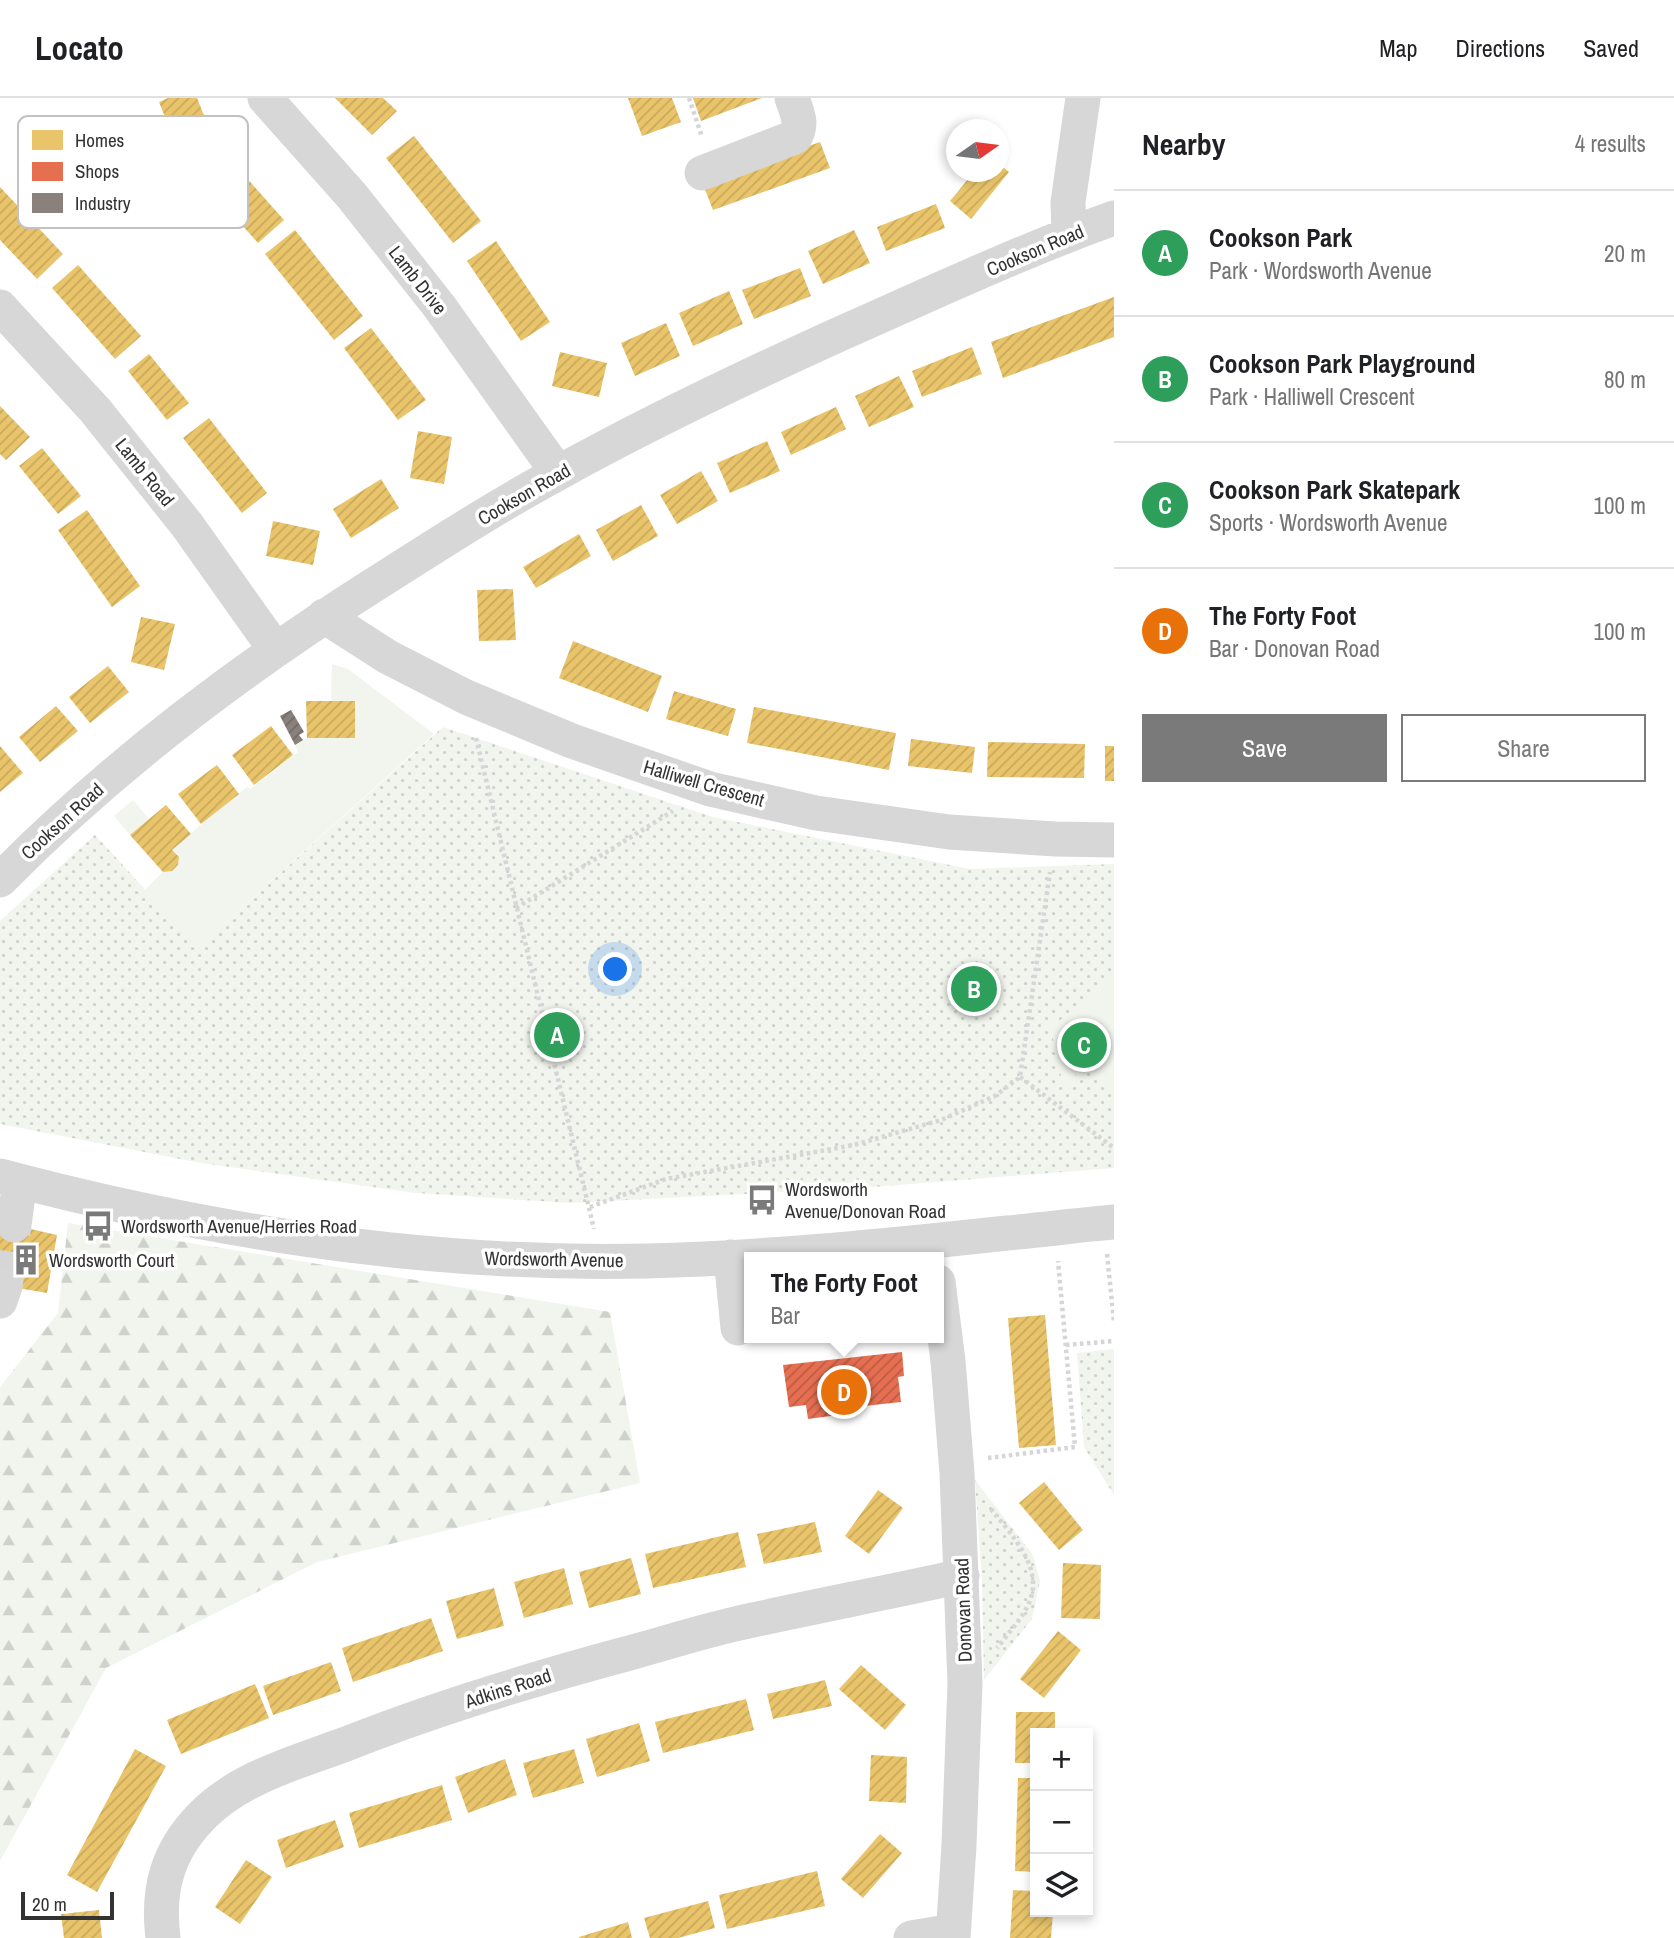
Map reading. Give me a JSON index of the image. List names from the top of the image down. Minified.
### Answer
{"streets":{"street":["Cookson Road","Lamb Drive","Lamb Road","Halliwell Crescent","Wordsworth Avenue","Donovan Road","Adkins Road"]},"crossings":[["Cookson Road","Lamb Drive"],["Cookson Road","Lamb Road"],["Cookson Road","Halliwell Crescent"],["Donovan Road","Adkins Road"]],"places":{"bus stop":["Wordsworth Avenue/Donovan Road","Wordsworth Avenue/Herries Road"],"building":["Wordsworth Court"]},"legend":["Homes","Shops","Industry"],"scale_bar":"20 m","north":"right","page":{"header":"Locato","nav":["Map","Directions","Saved"],"heading":["Nearby","4 results"],"list":[{"mark":"A","name":"Cookson Park","note":"Park · Wordsworth Avenue","value":"20 m"},{"mark":"B","name":"Cookson Park Playground","note":"Park · Halliwell Crescent","value":"80 m"},{"mark":"C","name":"Cookson Park Skatepark","note":"Sports · Wordsworth Avenue","value":"100 m"},{"mark":"D","name":"The Forty Foot","note":"Bar · Donovan Road","value":"100 m"}],"buttons":["Save","Share"],"pins":["B","A","C","D"],"popup":["The Forty Foot","Bar"],"map_buttons":["+","−"],"scale":"20 m"}}
